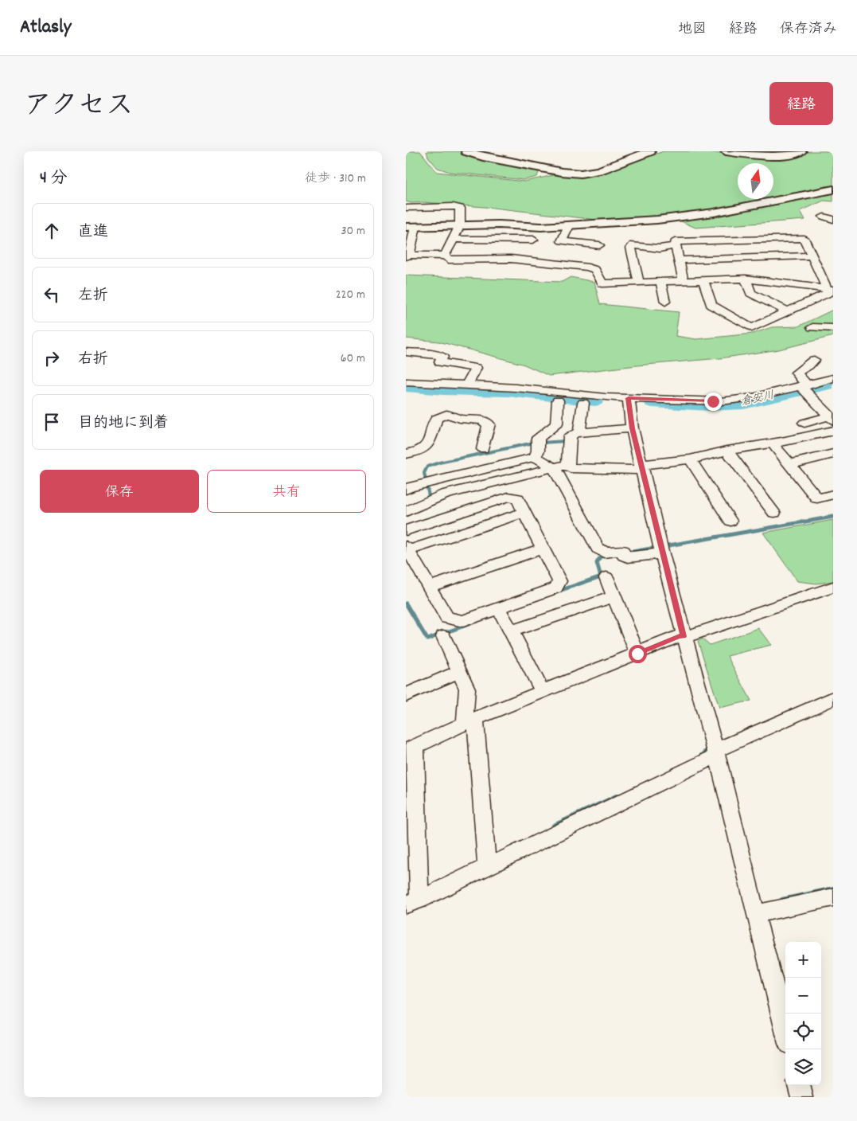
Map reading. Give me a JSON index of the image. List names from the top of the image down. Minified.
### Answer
{"water":["倉安川"],"north":"top","page":{"header":"Atlasly","nav":["地図","経路","保存済み"],"title":"アクセス","buttons":["経路",["保存","共有"]],"heading":["4 分","徒歩 · 310 m"],"list":[["直進","30 m"],["左折","220 m"],["右折","60 m"],"目的地に到着"],"map_buttons":["+","−"]}}
